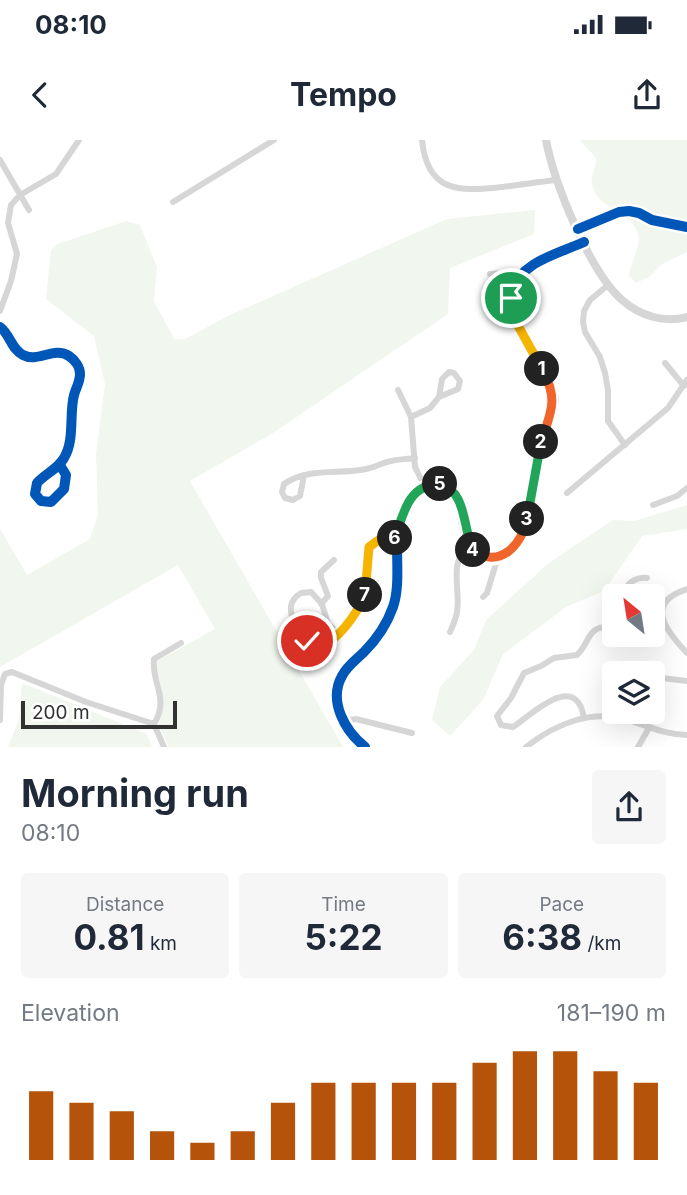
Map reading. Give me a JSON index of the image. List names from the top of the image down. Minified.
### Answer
{"scale_bar":"200 m","north":"top left","page":{"status":"08:10","header":"Tempo","pins":["1","2","5","3","6","4","7"],"scale":"200 m","heading":["Morning run","08:10"],"stats":[["Distance","0.81 km"],["Time","5:22"],["Pace","6:38 /km"]],"chart":["Elevation","181–190 m"]}}
